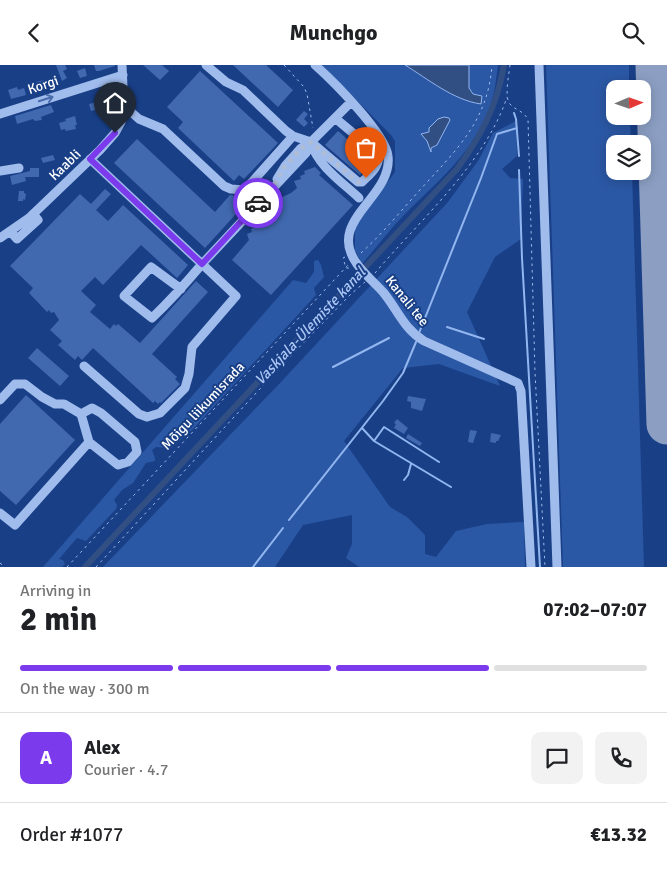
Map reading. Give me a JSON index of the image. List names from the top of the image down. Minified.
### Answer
{"streets":{"street":["Korgi","Kaabli","Kanali tee"],"path":["Mõigu liikumisrada"]},"crossings":[["Korgi","Kaabli"],["Kanali tee","Mõigu liikumisrada"]],"one_way":["Korgi"],"water":["Vaskjala-Ülemiste kanal"],"north":"right","page":{"header":"Munchgo","heading":["2 min","Arriving in","07:02–07:07"],"panel":["Alex","Courier · 4.7","Order #1077","€13.32"],"bar":"On the way · 300 m","round":"A"}}
